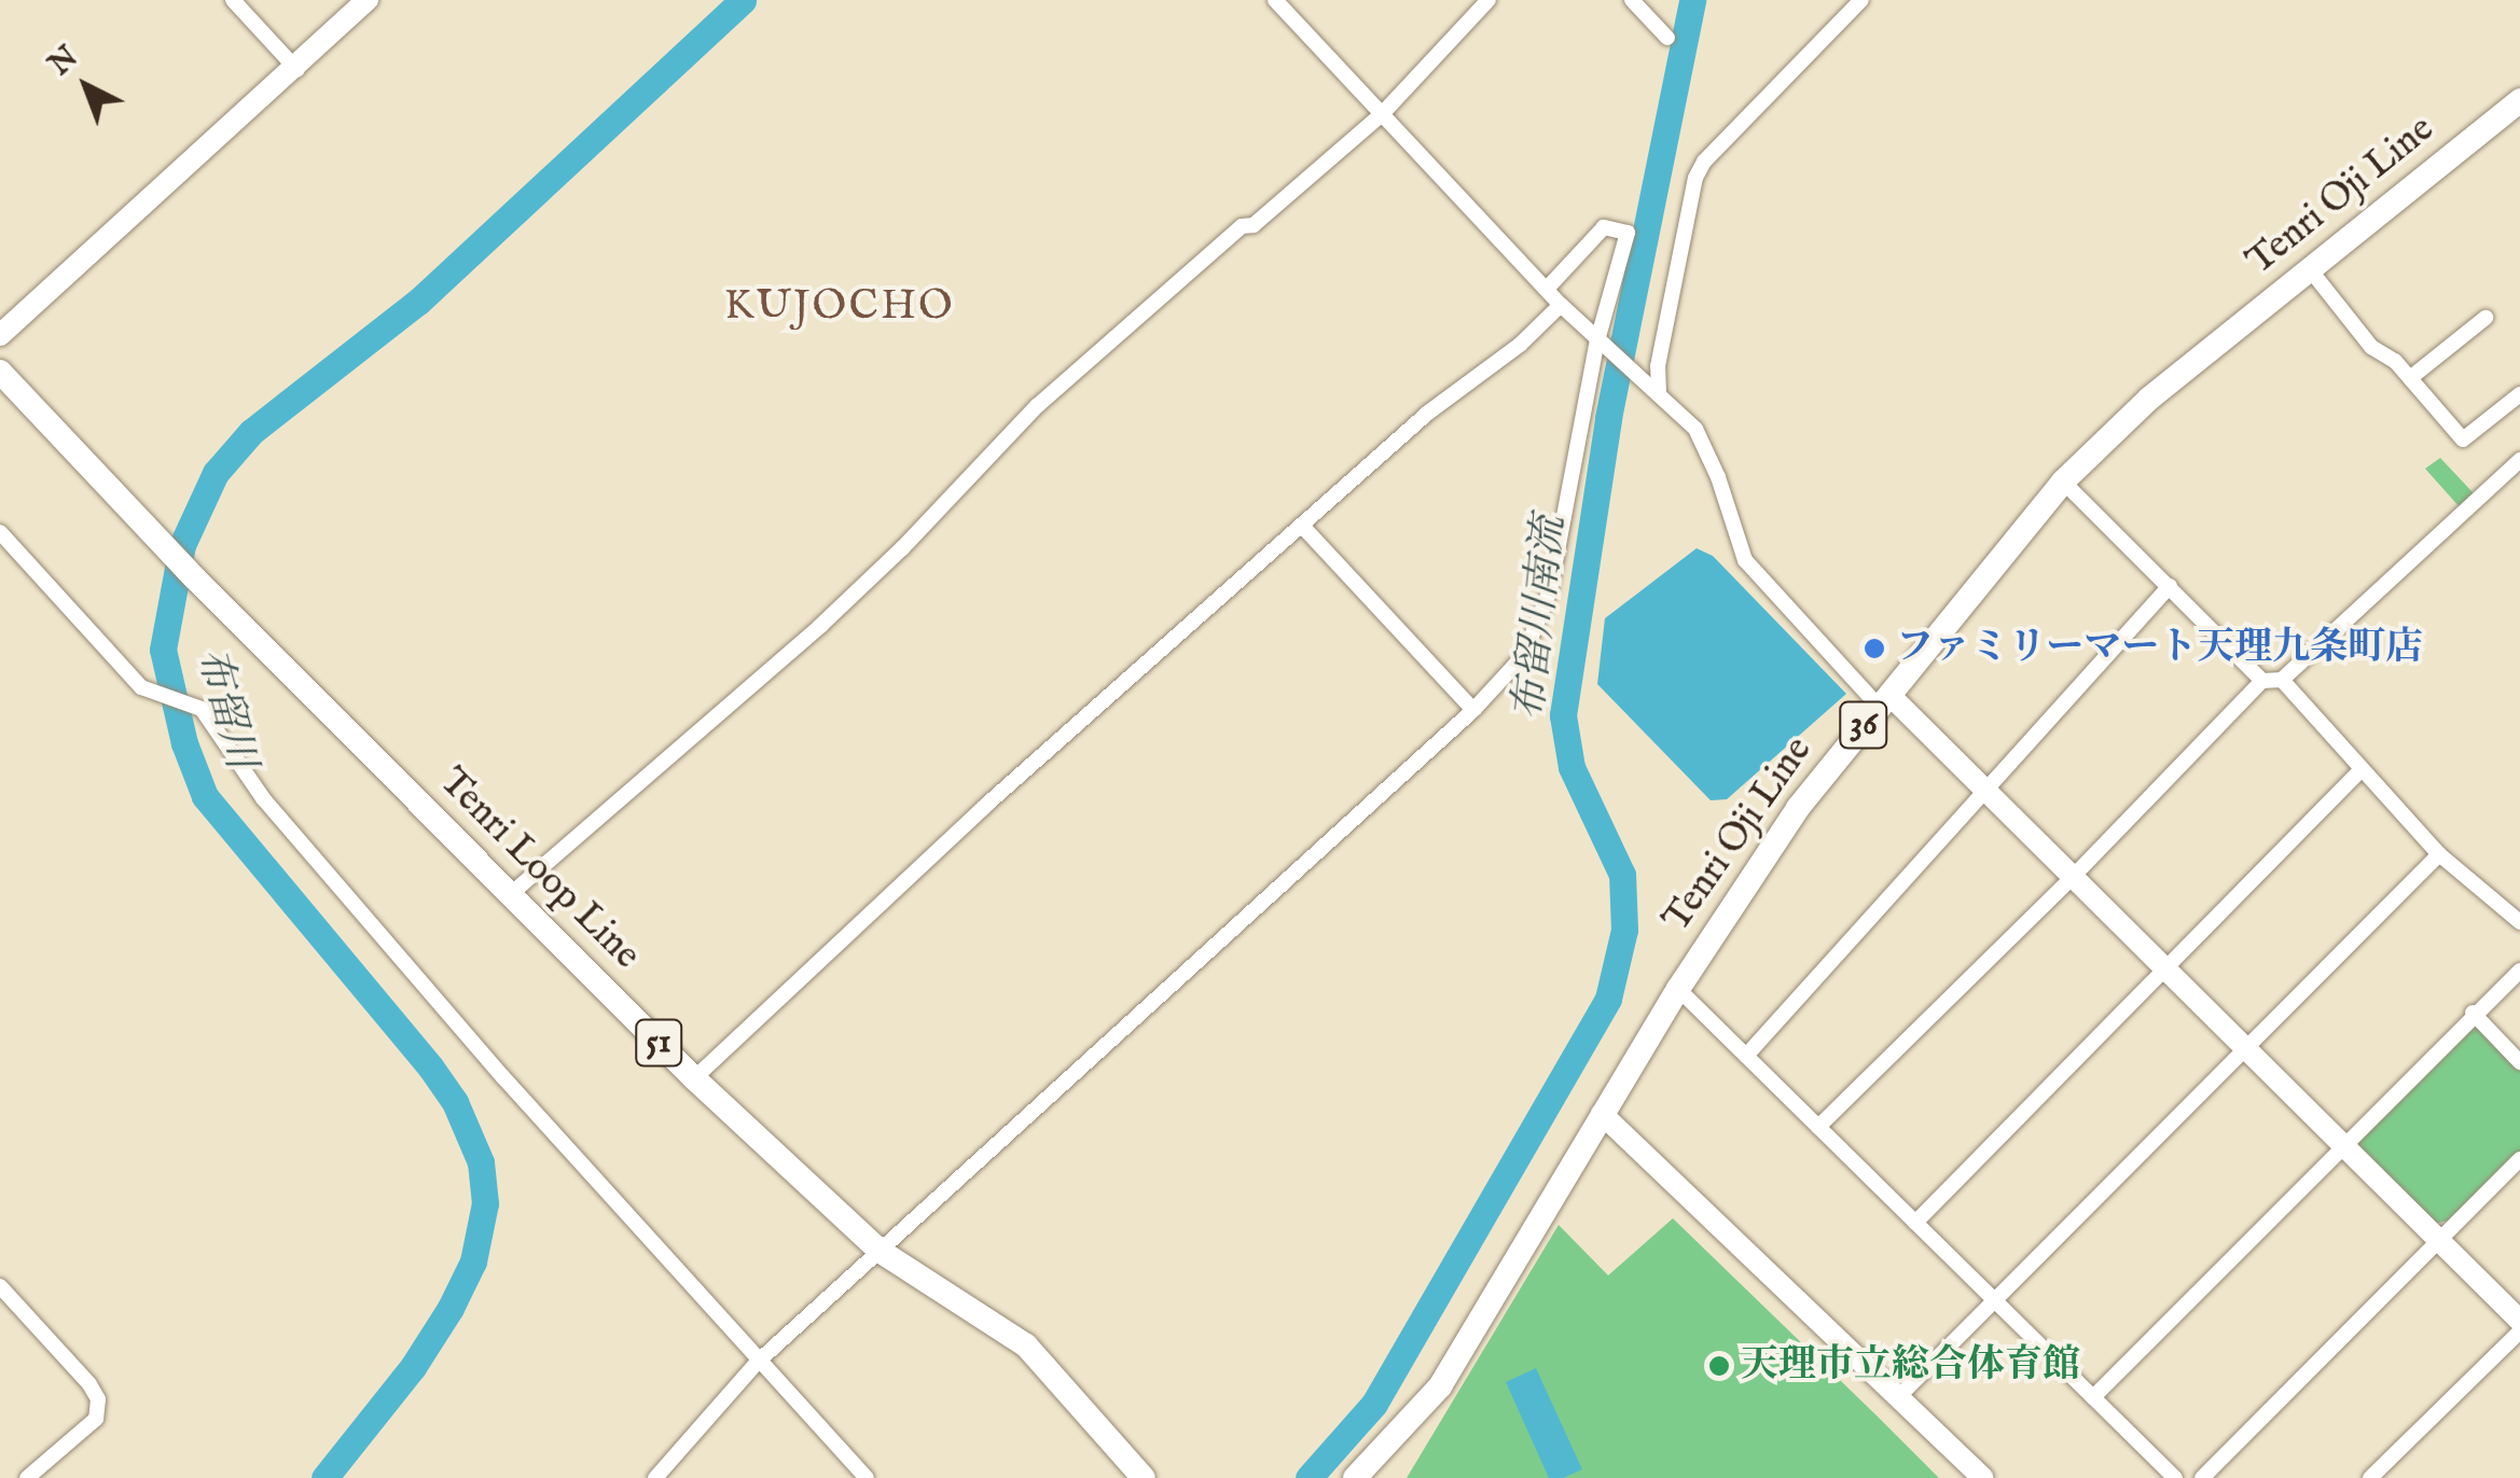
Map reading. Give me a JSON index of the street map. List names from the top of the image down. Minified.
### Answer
{"streets":{"main road":["Tenri Oji Line","36","Tenri Loop Line","51"]},"districts":["KUJOCHO"],"water":["布留川南流","布留川"],"places":["ファミリーマート天理九条町店","天理市立総合体育館"],"north":"top left"}
